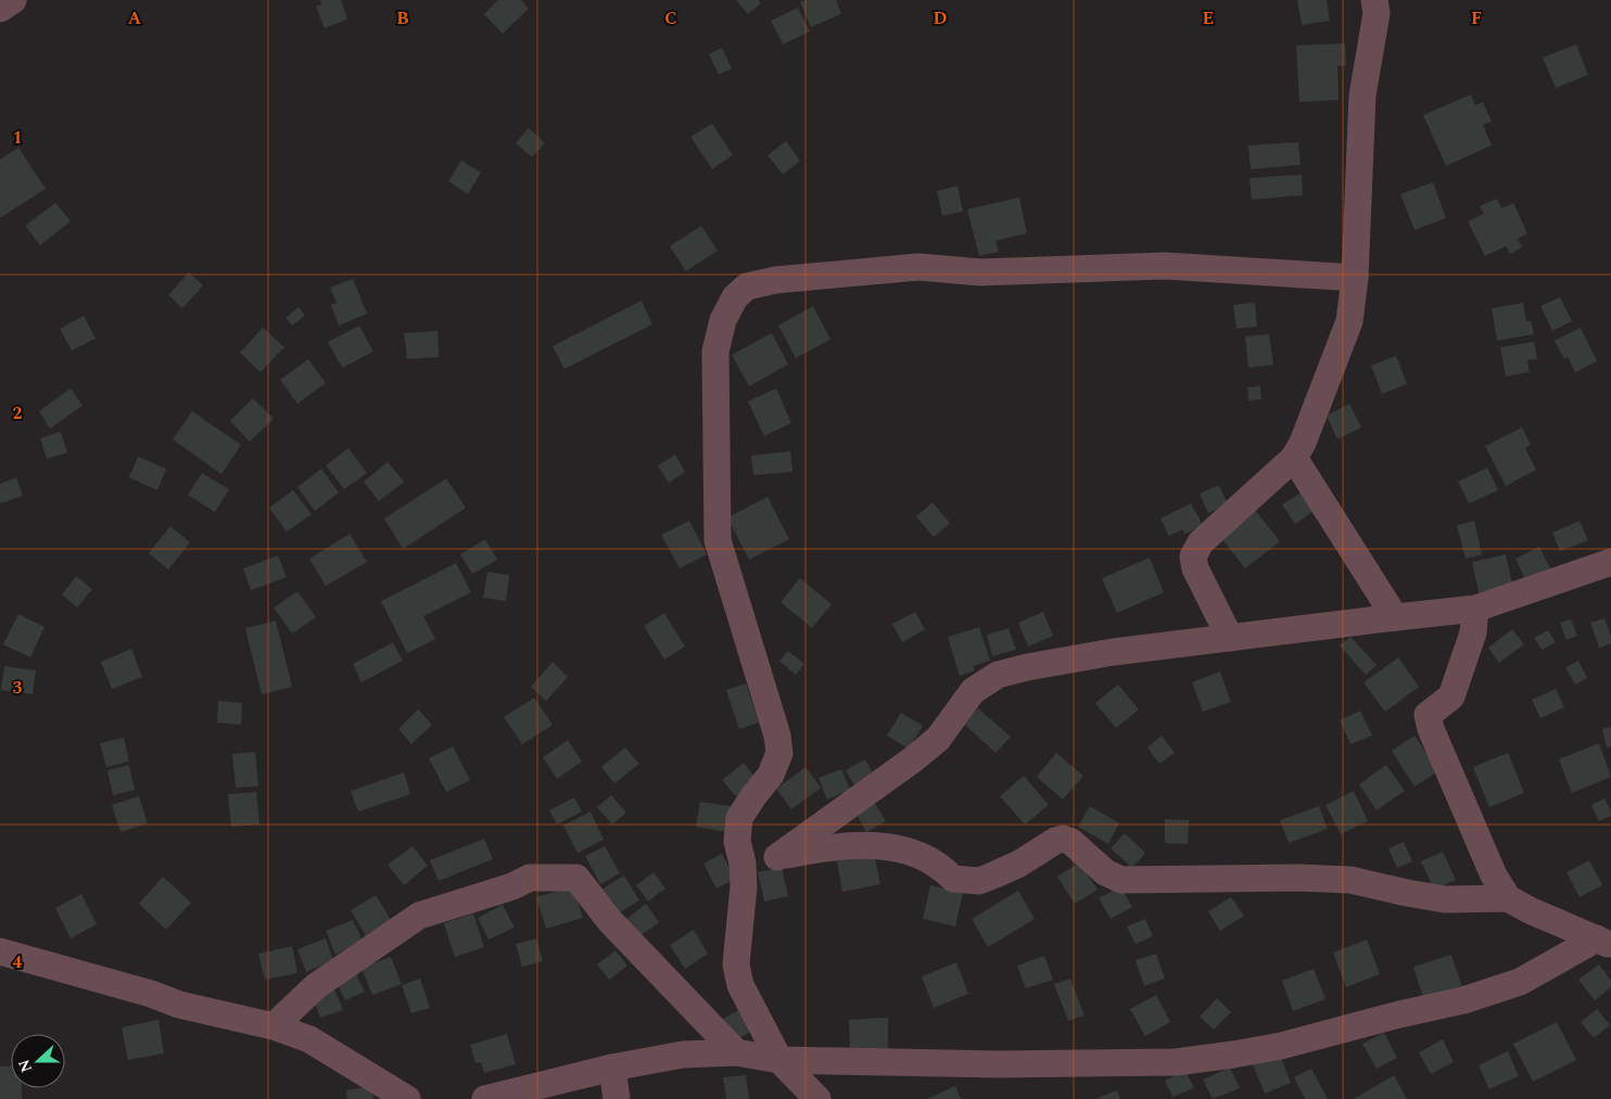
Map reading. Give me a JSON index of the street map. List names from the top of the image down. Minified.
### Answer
{"north":"left","grid":{"columns":["A","B","C","D","E","F"],"rows":["1","2","3","4"]}}
